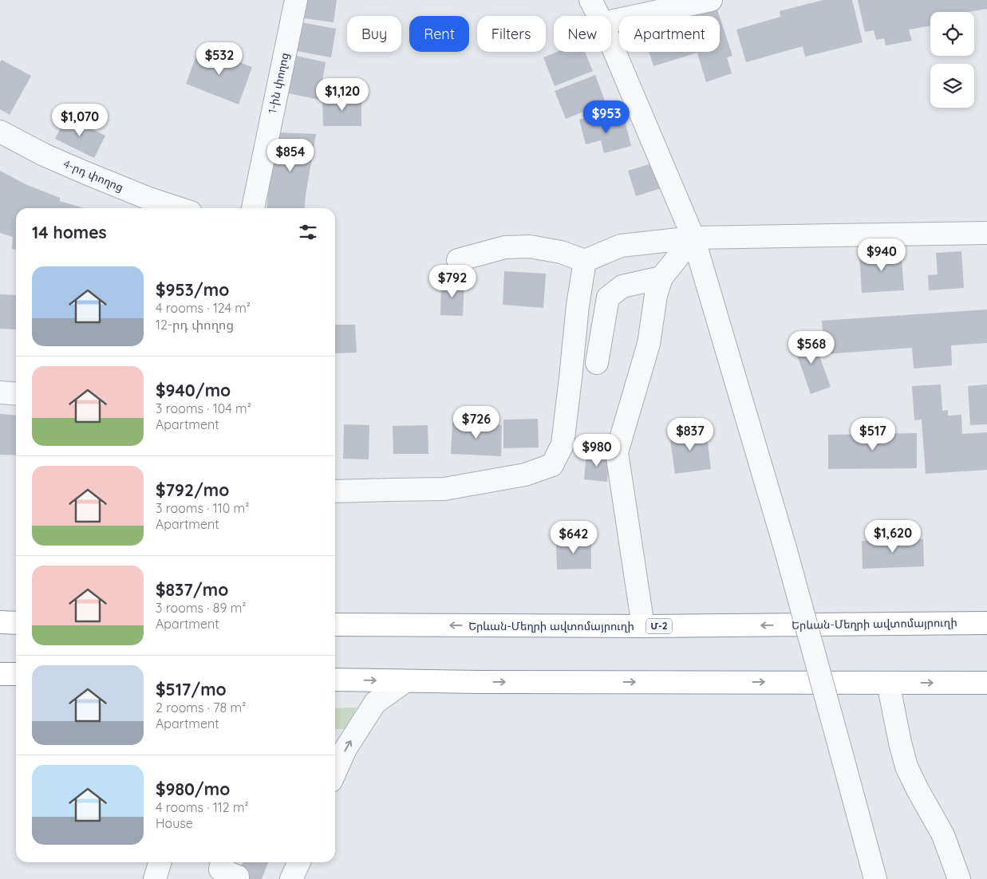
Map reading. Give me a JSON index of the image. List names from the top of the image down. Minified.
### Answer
{"streets":{"highway":["Երևան-Մեղրի ավտոմայրուղի","Մ-2"],"street":["1-ին փողոց","4-րդ փողոց"]},"page":{"chip":["Buy","Rent","Filters","New","Apartment"],"price":["$532","$1,120","$953","$1,070","$854","$940","$792","$568","$726","$837","$517","$980","$1,620","$642"],"heading":"14 homes","list":[{"name":"$953/mo","note":"4 rooms · 124 m² · 12-րդ փողոց"},{"name":"$940/mo","note":"3 rooms · 104 m² · Apartment"},{"name":"$792/mo","note":"3 rooms · 110 m² · Apartment"},{"name":"$837/mo","note":"3 rooms · 89 m² · Apartment"},{"name":"$517/mo","note":"2 rooms · 78 m² · Apartment"},{"name":"$980/mo","note":"4 rooms · 112 m² · House"}]}}
